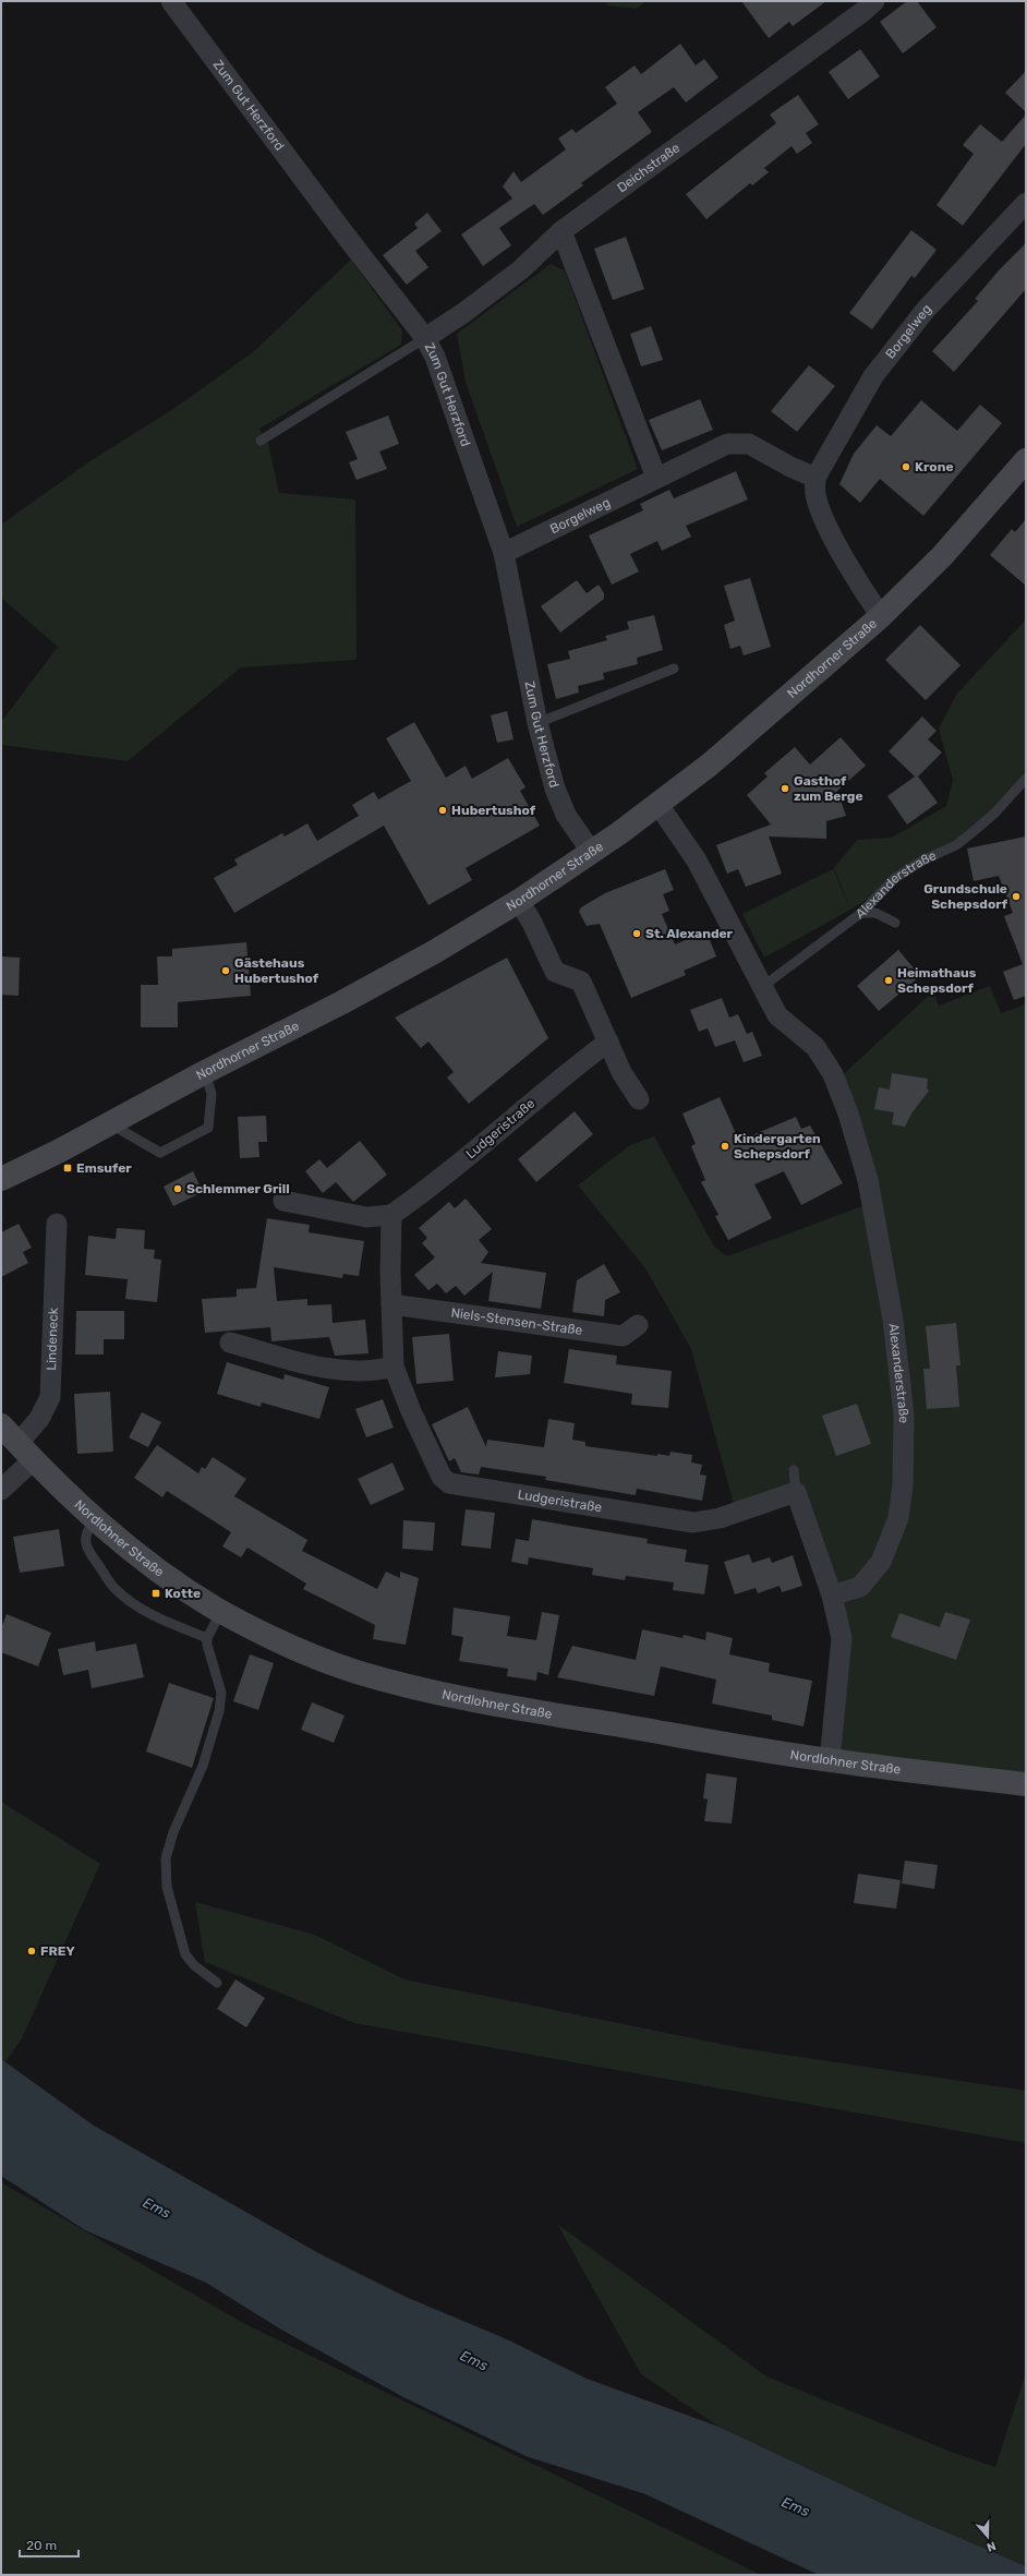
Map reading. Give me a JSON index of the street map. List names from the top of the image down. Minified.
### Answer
{"streets":{"main road":["Nordhorner Straße","Nordlohner Straße"],"street":["Zum Gut Herzford","Deichstraße","Borgelweg","Alexanderstraße","Ludgeristraße","Niels-Stensen-Straße","Lindeneck"]},"crossings":[["Zum Gut Herzford","Deichstraße"],["Zum Gut Herzford","Borgelweg"],["Zum Gut Herzford","Nordhorner Straße"],["Nordhorner Straße","Alexanderstraße"],["Ludgeristraße","Niels-Stensen-Straße"],["Lindeneck","Nordlohner Straße"]],"water":["Ems"],"places":{"other":["Krone","Gasthof zum Berge","Hubertushof","Grundschule Schepsdorf","St. Alexander","Gästehaus Hubertushof","Heimathaus Schepsdorf","Kindergarten Schepsdorf","Schlemmer Grill","FREY"],"transit":["Emsufer","Kotte"]},"scale_bar":"20 m","north":"bottom"}
